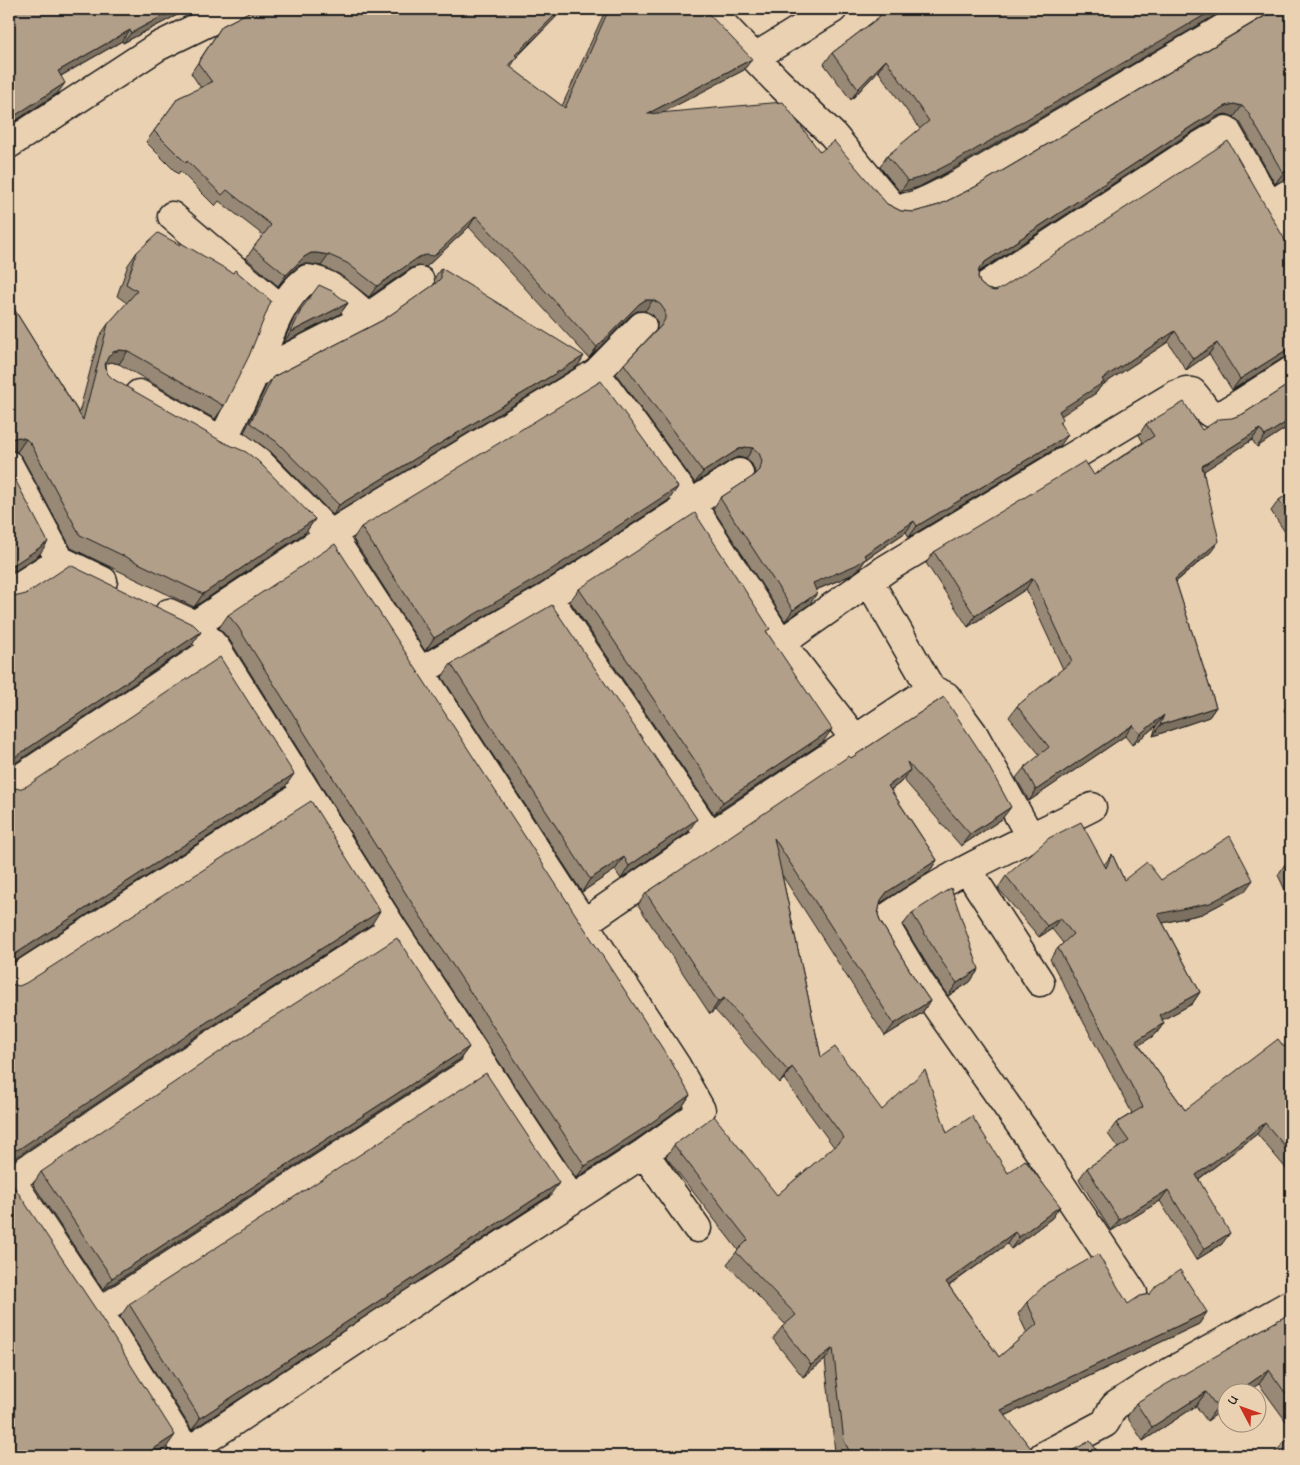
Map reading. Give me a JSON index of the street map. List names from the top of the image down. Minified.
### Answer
{"north":"top left"}
